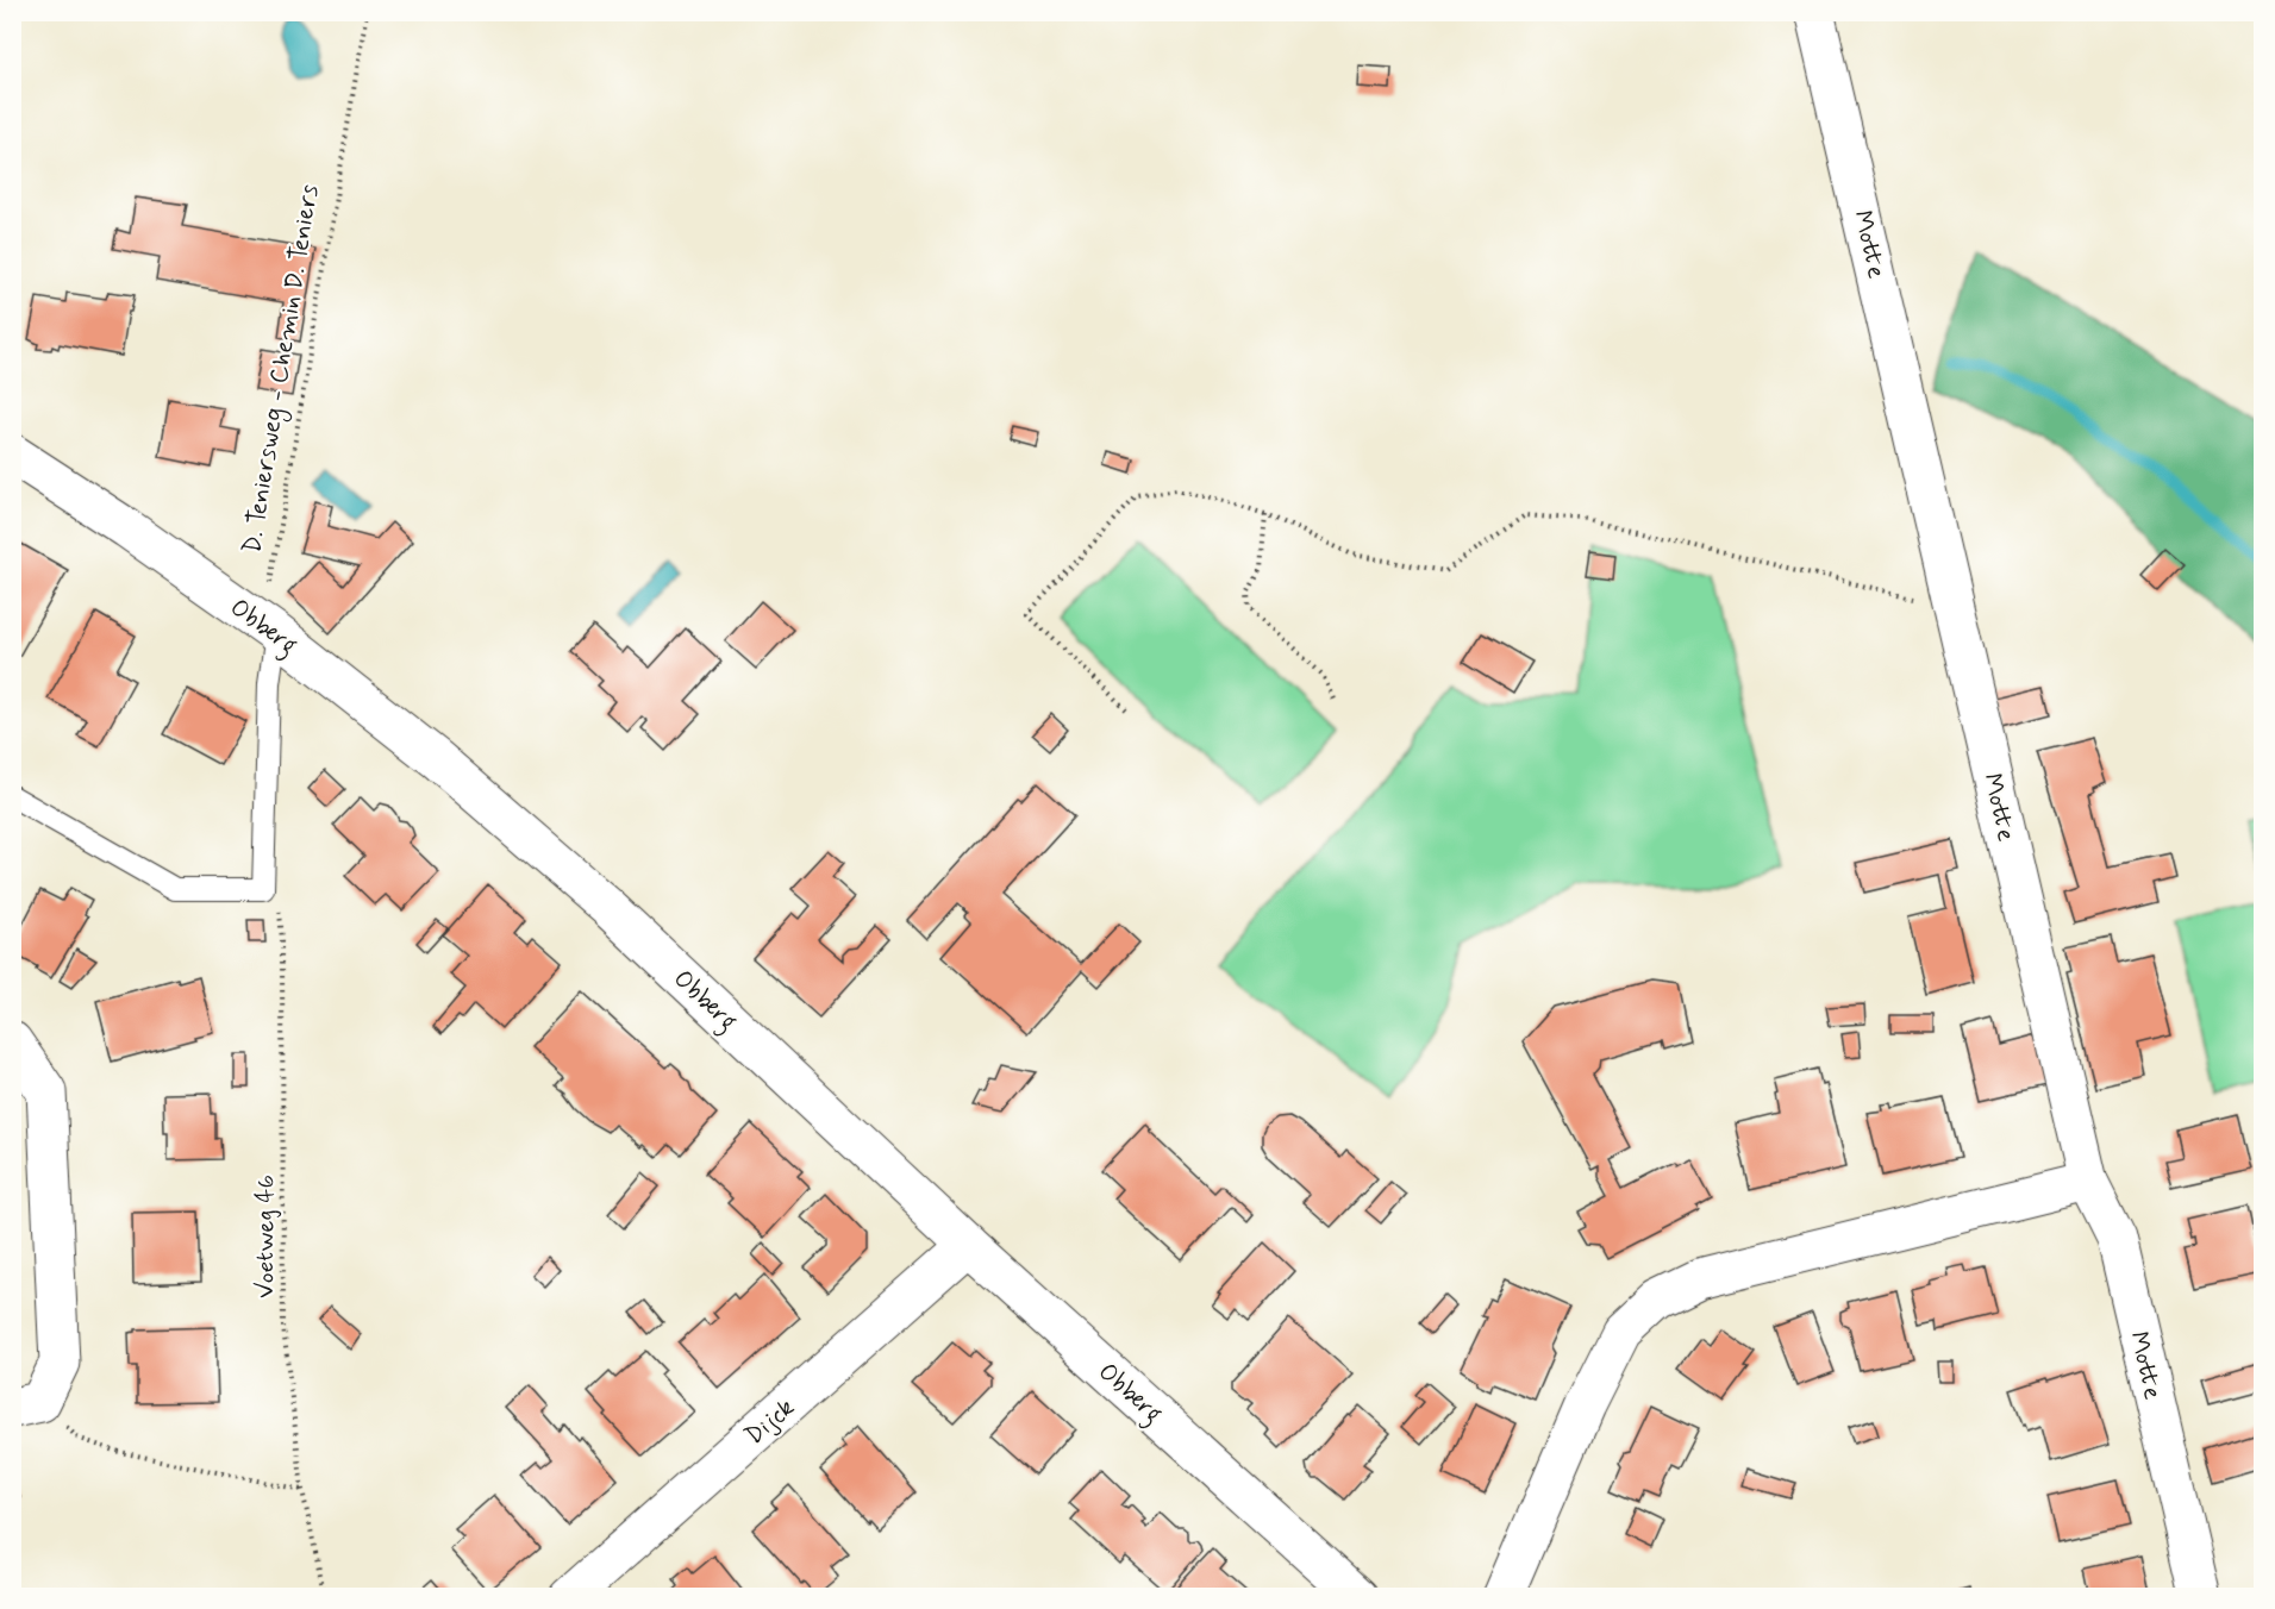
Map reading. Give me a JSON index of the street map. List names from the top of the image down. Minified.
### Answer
{"streets":{"street":["Motte","Obberg","Dijck"],"path":["D. Teniersweg - Chemin D. Teniers","Voetweg 46"]},"crossings":[["D. Teniersweg - Chemin D. Teniers","Obberg"],["Obberg","Dijck"]]}
